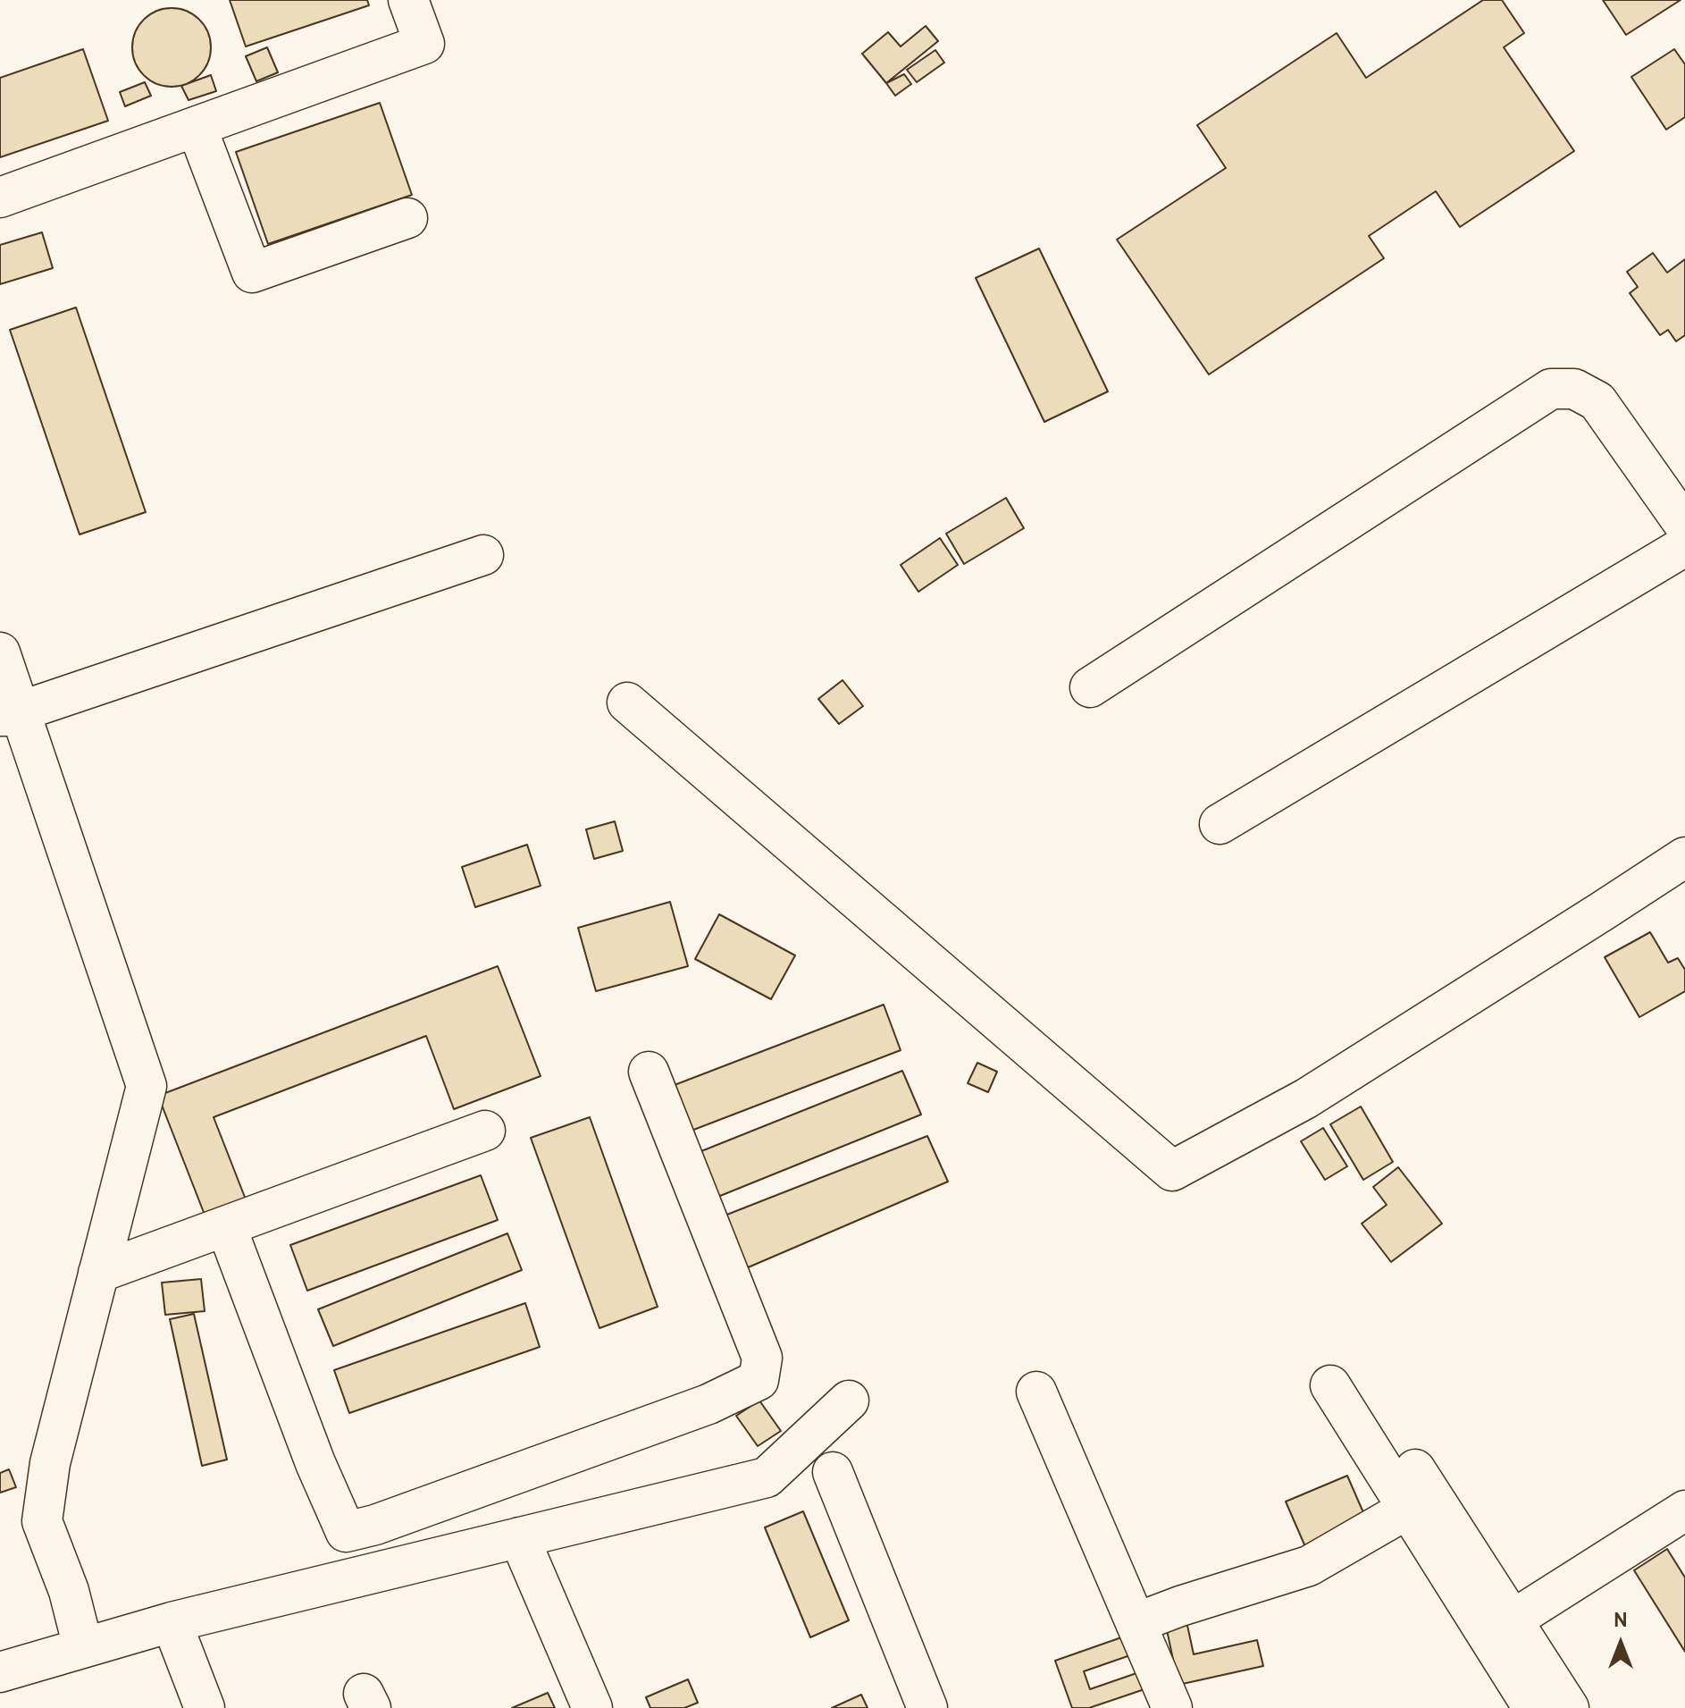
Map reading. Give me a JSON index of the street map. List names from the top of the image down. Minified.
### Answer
{"north":"top"}
